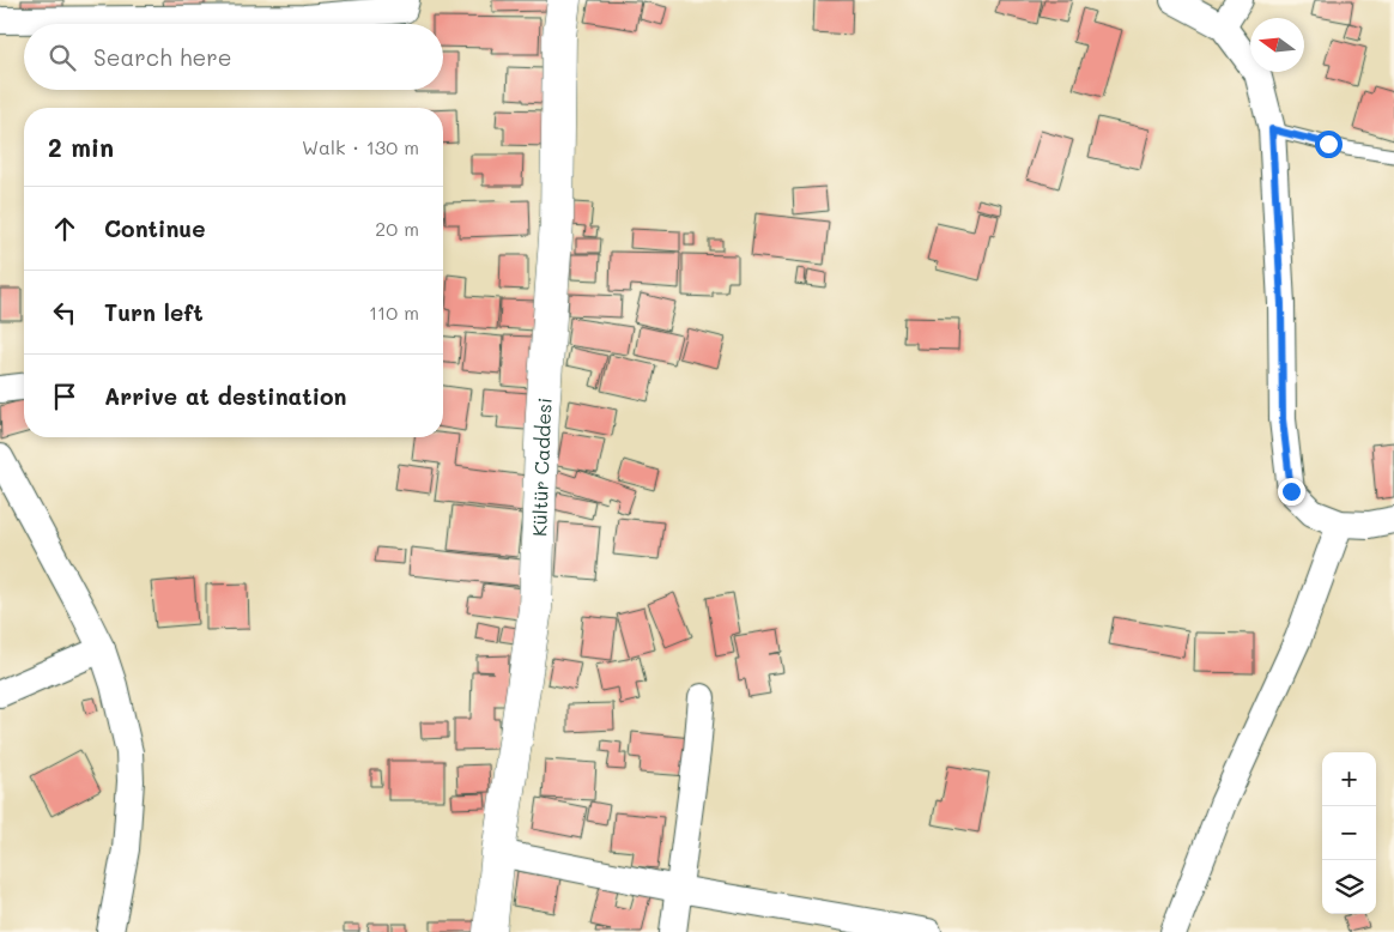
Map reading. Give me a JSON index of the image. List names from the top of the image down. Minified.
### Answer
{"streets":{"street":["Kültür Caddesi"]},"north":"left","page":{"search":"Search here","heading":["2 min","Walk · 130 m"],"list":[["Continue","20 m"],["Turn left","110 m"],"Arrive at destination"],"map_buttons":["+","−"]}}
